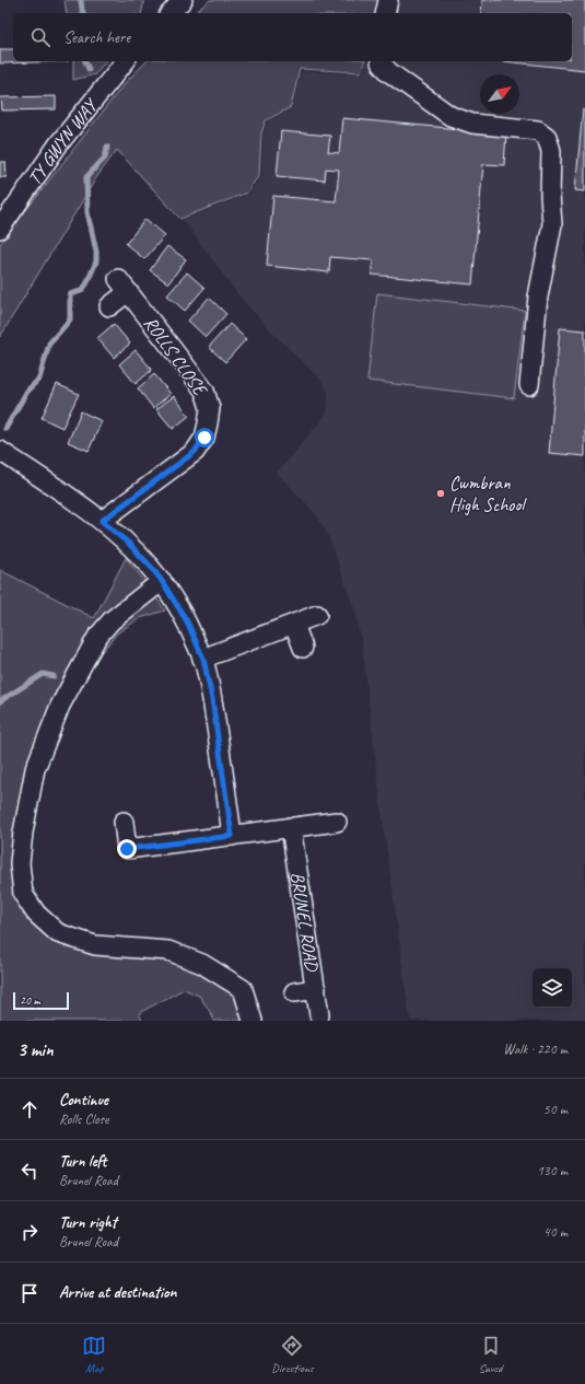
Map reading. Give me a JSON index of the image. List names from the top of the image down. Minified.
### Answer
{"streets":{"street":["TY GWYN WAY","ROLLS CLOSE","BRUNEL ROAD"]},"places":["Cwmbran High School"],"scale_bar":"20 m","north":"top right","page":{"search":"Search here","scale":"20 m","heading":["3 min","Walk · 220 m"],"list":[["Continue","Rolls Close","50 m"],["Turn left","Brunel Road","130 m"],["Turn right","Brunel Road","40 m"],"Arrive at destination"],"nav":["Map","Directions","Saved"]}}
